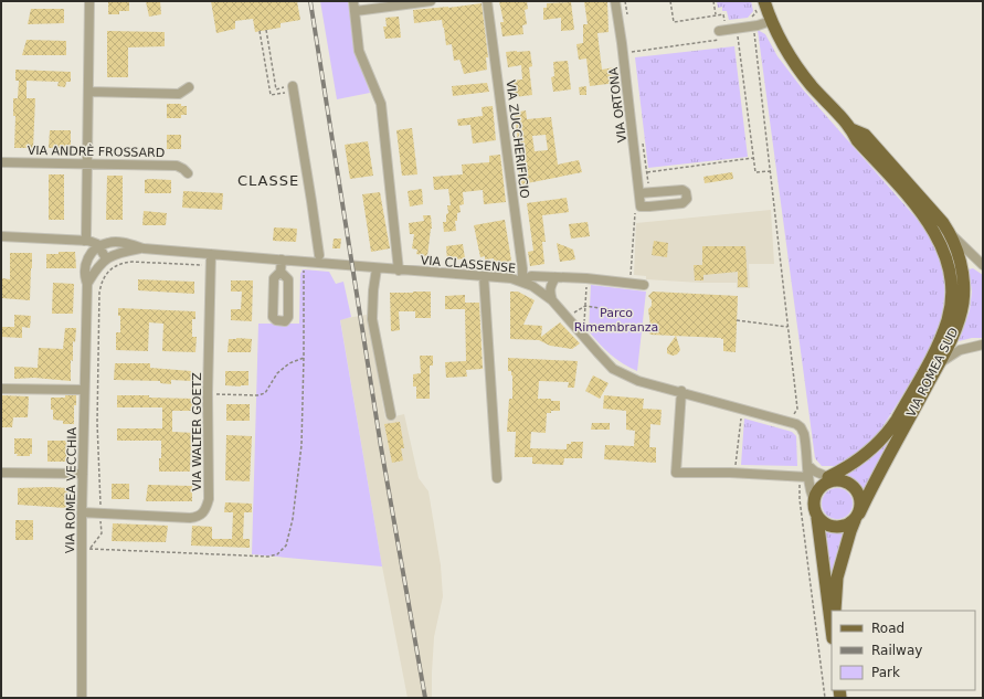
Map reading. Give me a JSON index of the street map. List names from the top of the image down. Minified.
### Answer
{"streets":{"main road":["VIA ROMEA SUD"],"street":["VIA ORTONA","VIA ZUCCHERIFICIO","VIA ANDRÈ FROSSARD","VIA CLASSENSE","VIA WALTER GOETZ","VIA ROMEA VECCHIA"]},"crossings":[["VIA ZUCCHERIFICIO","VIA CLASSENSE"],["VIA CLASSENSE","VIA ROMEA SUD"],["VIA CLASSENSE","VIA WALTER GOETZ"],["VIA WALTER GOETZ","VIA ROMEA VECCHIA"]],"districts":["CLASSE"],"parks":["Parco Rimembranza"],"legend":["Road","Railway","Park"]}
